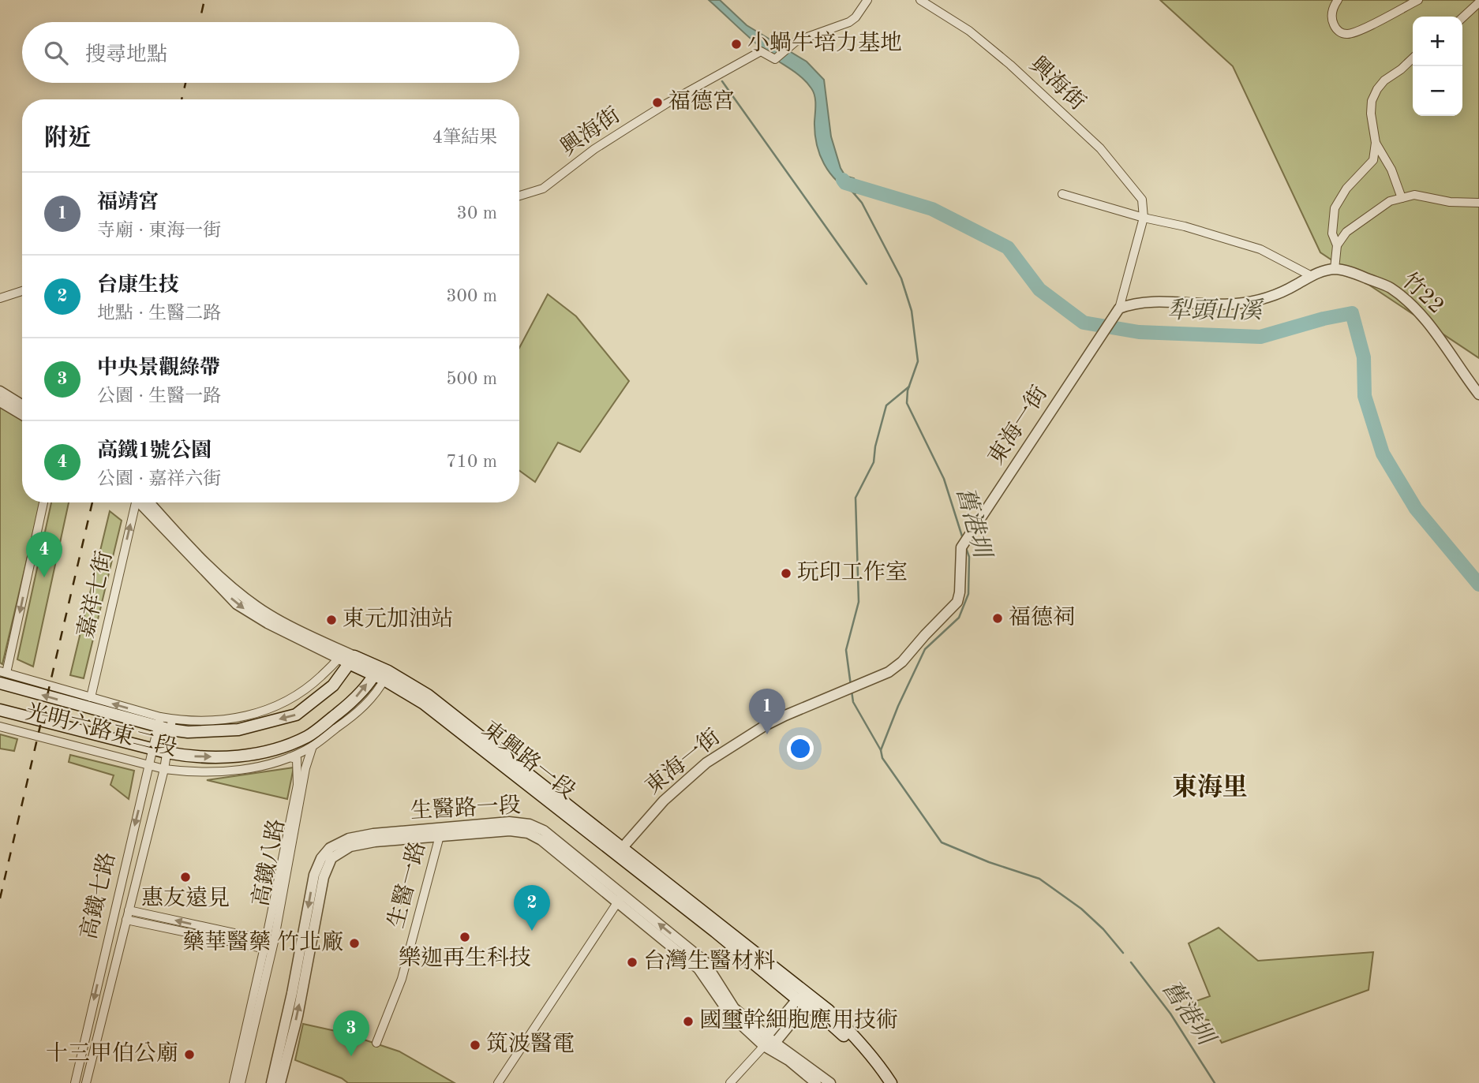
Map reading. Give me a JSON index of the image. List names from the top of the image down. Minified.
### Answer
{"streets":{"main road":["光明六路東二段","東興路一段"],"street":["興海街","竹22","東海一街","嘉祥七街","生醫路一段","高鐵八路","生醫一路","高鐵七路"]},"crossings":[["竹22","東海一街"],["東海一街","東興路一段"],["嘉祥七街","光明六路東二段"],["光明六路東二段","東興路一段"],["光明六路東二段","高鐵八路"],["光明六路東二段","高鐵七路"],["生醫路一段","生醫一路"]],"one_way":["嘉祥七街"],"districts":["東海里"],"water":["犁頭山溪","舊港圳"],"places":["小蝸牛培力基地","福德宮","玩印工作室","福德祠","東元加油站","惠友遠見","樂迦再生科技","藥華醫藥 竹北廠","台灣生醫材料","國璽幹細胞應用技術","筑波醫電","十三甲伯公廟"],"page":{"map_buttons":["+","−"],"search":"搜尋地點","heading":["附近","4筆結果"],"list":[{"mark":"1","name":"福靖宮","note":"寺廟 · 東海一街","value":"30 m"},{"mark":"2","name":"台康生技","note":"地點 · 生醫二路","value":"300 m"},{"mark":"3","name":"中央景觀綠帶","note":"公園 · 生醫一路","value":"500 m"},{"mark":"4","name":"高鐵1號公園","note":"公園 · 嘉祥六街","value":"710 m"}],"pins":["4","1","2","3"]}}
